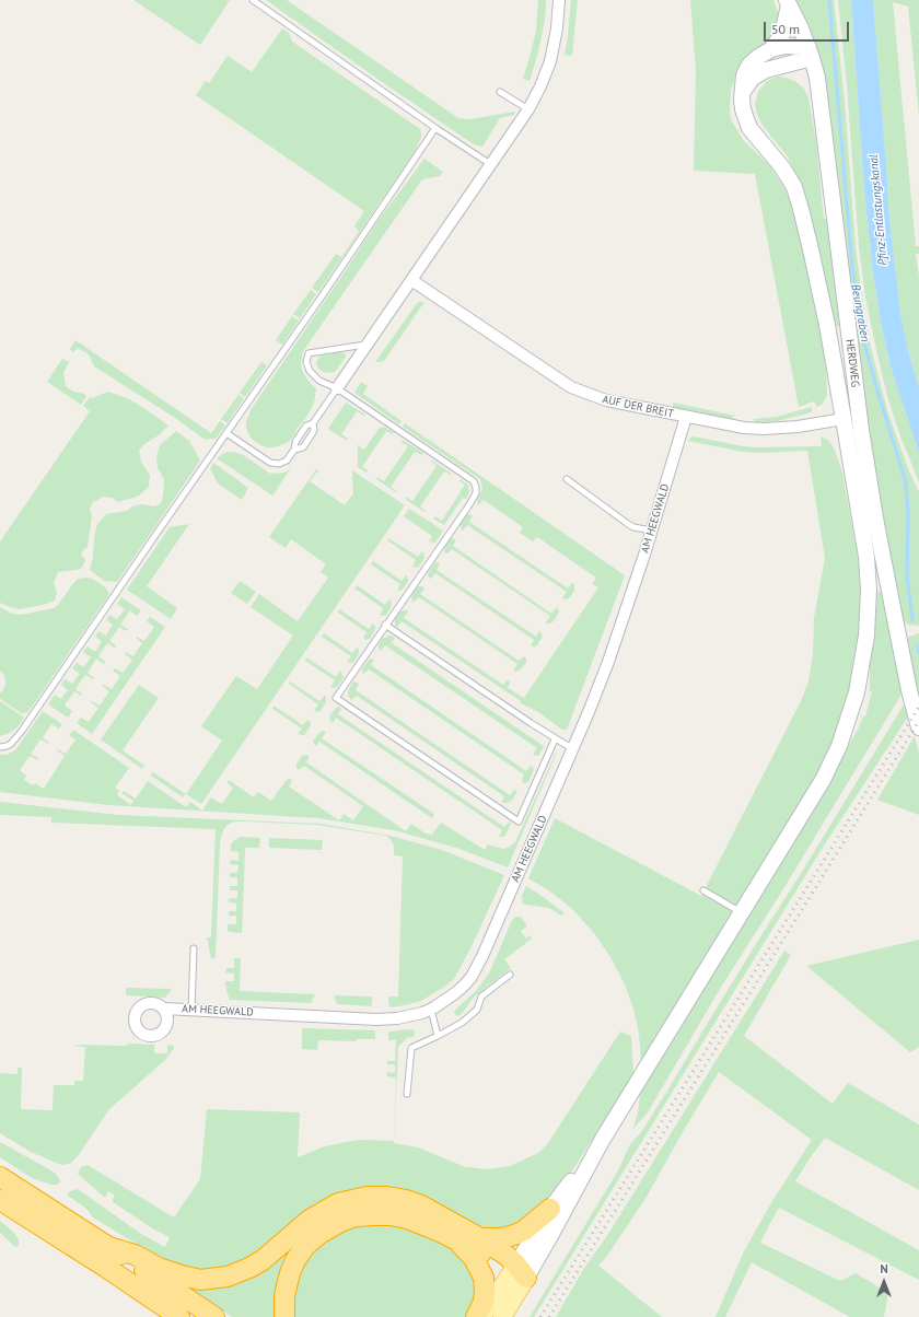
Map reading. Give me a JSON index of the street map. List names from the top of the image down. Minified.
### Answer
{"streets":{"main road":["HERDWEG"],"street":["AUF DER BREIT","AM HEEGWALD"]},"crossings":[["AUF DER BREIT","AM HEEGWALD"]],"water":["Pfinz-Entlastungskanal","Beungraben"],"scale_bar":"50 m","north":"top"}
